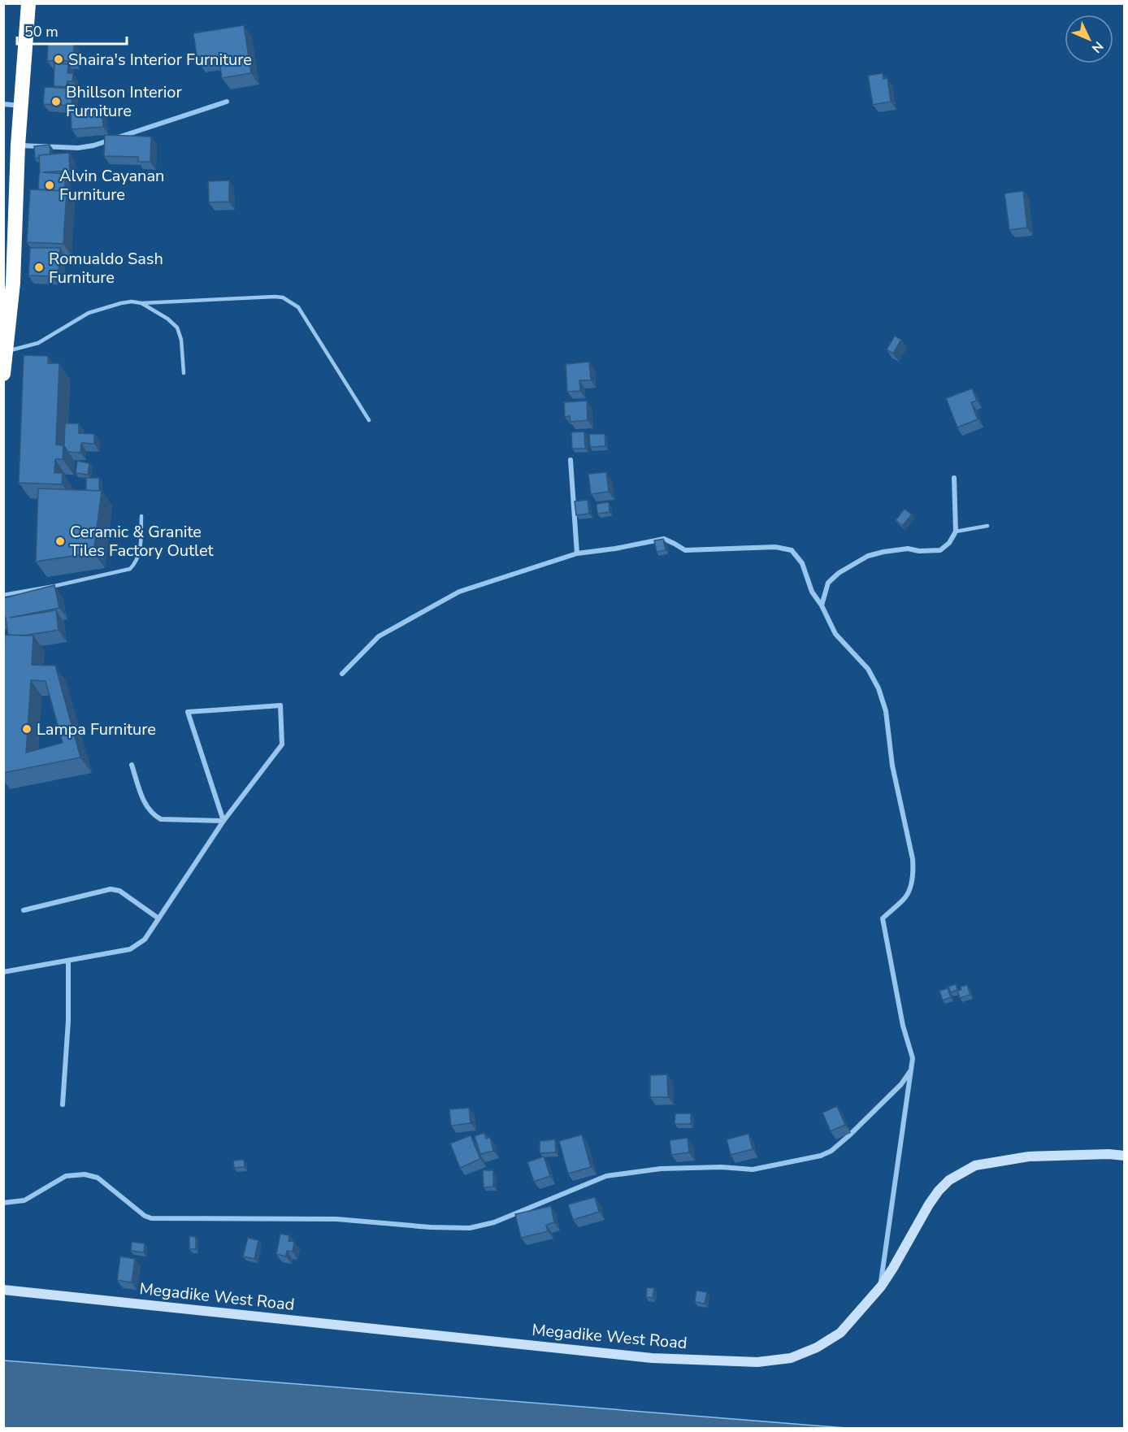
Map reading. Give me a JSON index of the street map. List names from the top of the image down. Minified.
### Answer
{"streets":{"street":["Megadike West Road"]},"places":["Shaira's Interior Furniture","Bhillson Interior Furniture","Alvin Cayanan Furniture","Romualdo Sash Furniture","Ceramic & Granite Tiles Factory Outlet","Lampa Furniture"],"scale_bar":"50 m","north":"bottom right"}
